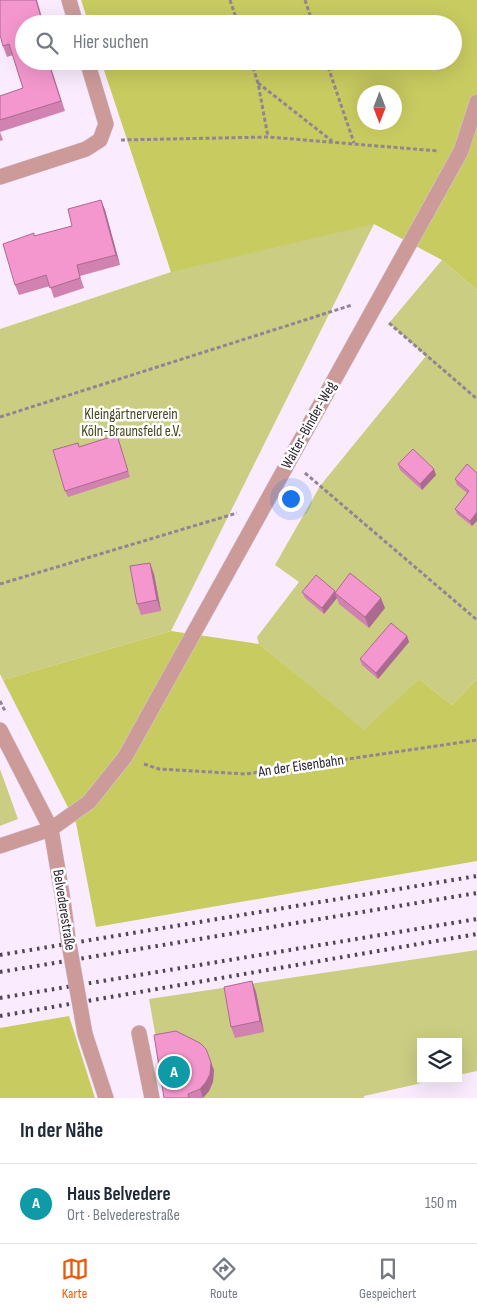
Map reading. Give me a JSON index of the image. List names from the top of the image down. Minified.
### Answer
{"streets":{"street":["Walter-Binder-Weg","Belvederestraße"],"path":["An der Eisenbahn"]},"crossings":[["Walter-Binder-Weg","An der Eisenbahn"],["Walter-Binder-Weg","Belvederestraße"]],"parks":["Kleingärtnerverein Köln-Braunsfeld e.V."],"north":"bottom","page":{"search":"Hier suchen","pins":"A","heading":"In der Nähe","list":[{"mark":"A","name":"Haus Belvedere","note":"Ort · Belvederestraße","value":"150 m"}],"nav":["Karte","Route","Gespeichert"]}}
